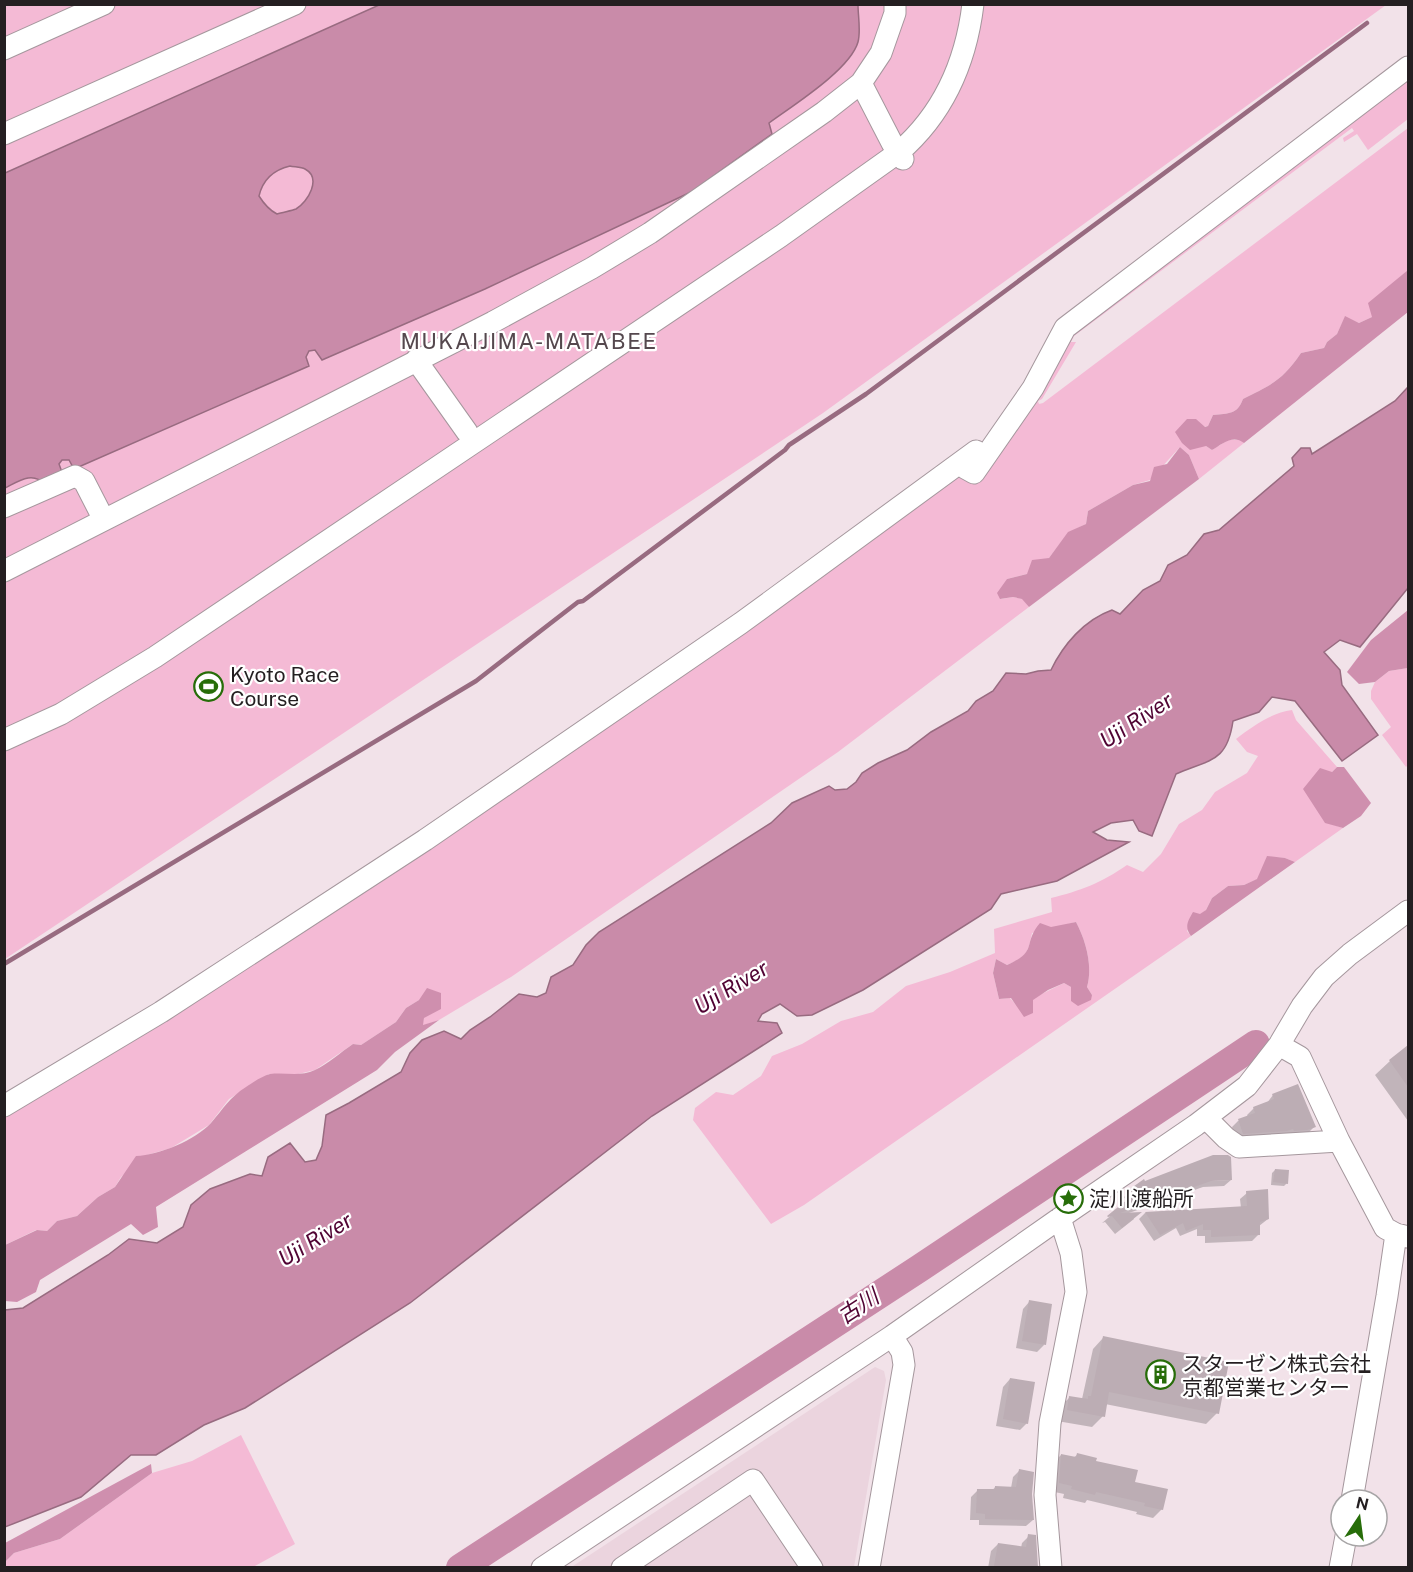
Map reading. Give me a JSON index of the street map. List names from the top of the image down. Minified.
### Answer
{"districts":["MUKAIJIMA-MATABEE"],"water":["Uji River","古川"],"places":{"sports":["Kyoto Race Course"],"place":["淀川渡船所"],"building":["スターゼン株式会社 京都営業センター"]},"north":"top"}
